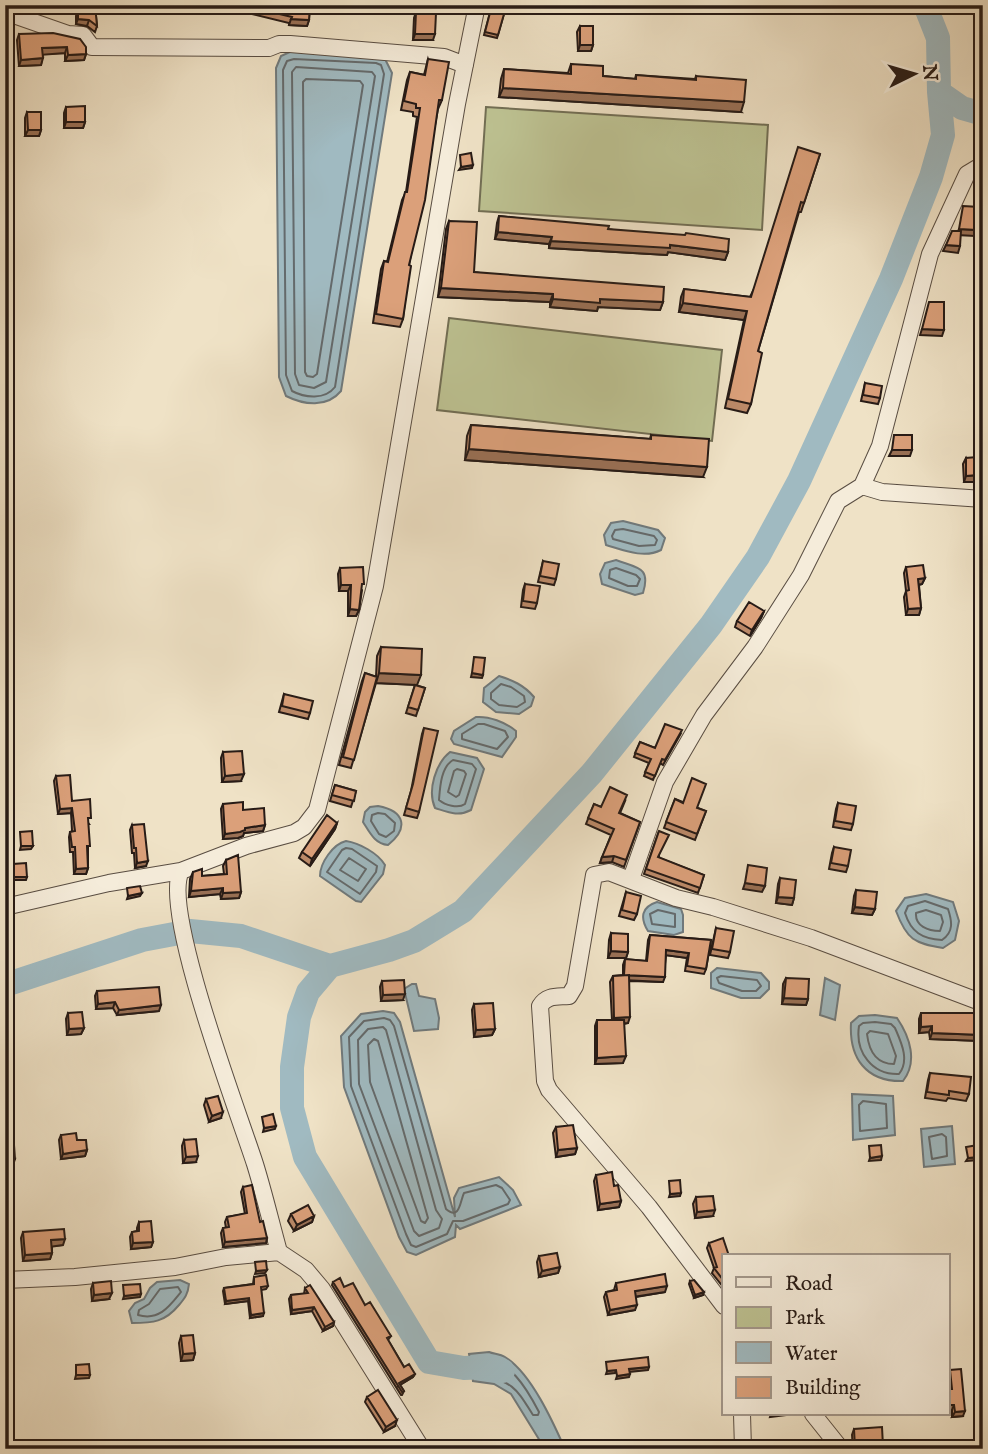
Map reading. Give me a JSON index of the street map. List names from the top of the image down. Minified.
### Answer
{"legend":["Road","Park","Water","Building"],"north":"right"}
